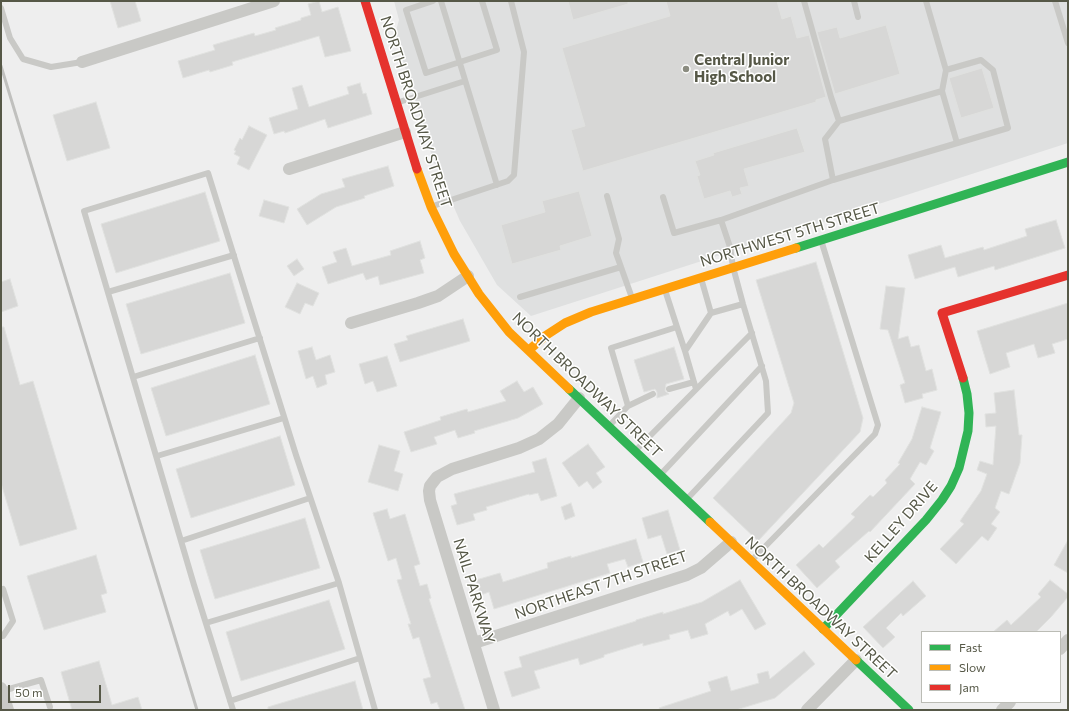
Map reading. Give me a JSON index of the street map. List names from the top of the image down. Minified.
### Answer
{"streets":{"street":["NORTH BROADWAY STREET","NORTHWEST 5TH STREET","KELLEY DRIVE","NORTHEAST 7TH STREET","NAIL PARKWAY"]},"crossings":[["NORTH BROADWAY STREET","NORTHWEST 5TH STREET"],["NORTH BROADWAY STREET","KELLEY DRIVE"],["NORTH BROADWAY STREET","NORTHEAST 7TH STREET"],["NORTH BROADWAY STREET","NAIL PARKWAY"],["NORTHEAST 7TH STREET","NAIL PARKWAY"]],"places":["Central Junior High School"],"legend":["Fast","Slow","Jam"],"scale_bar":"50 m"}
